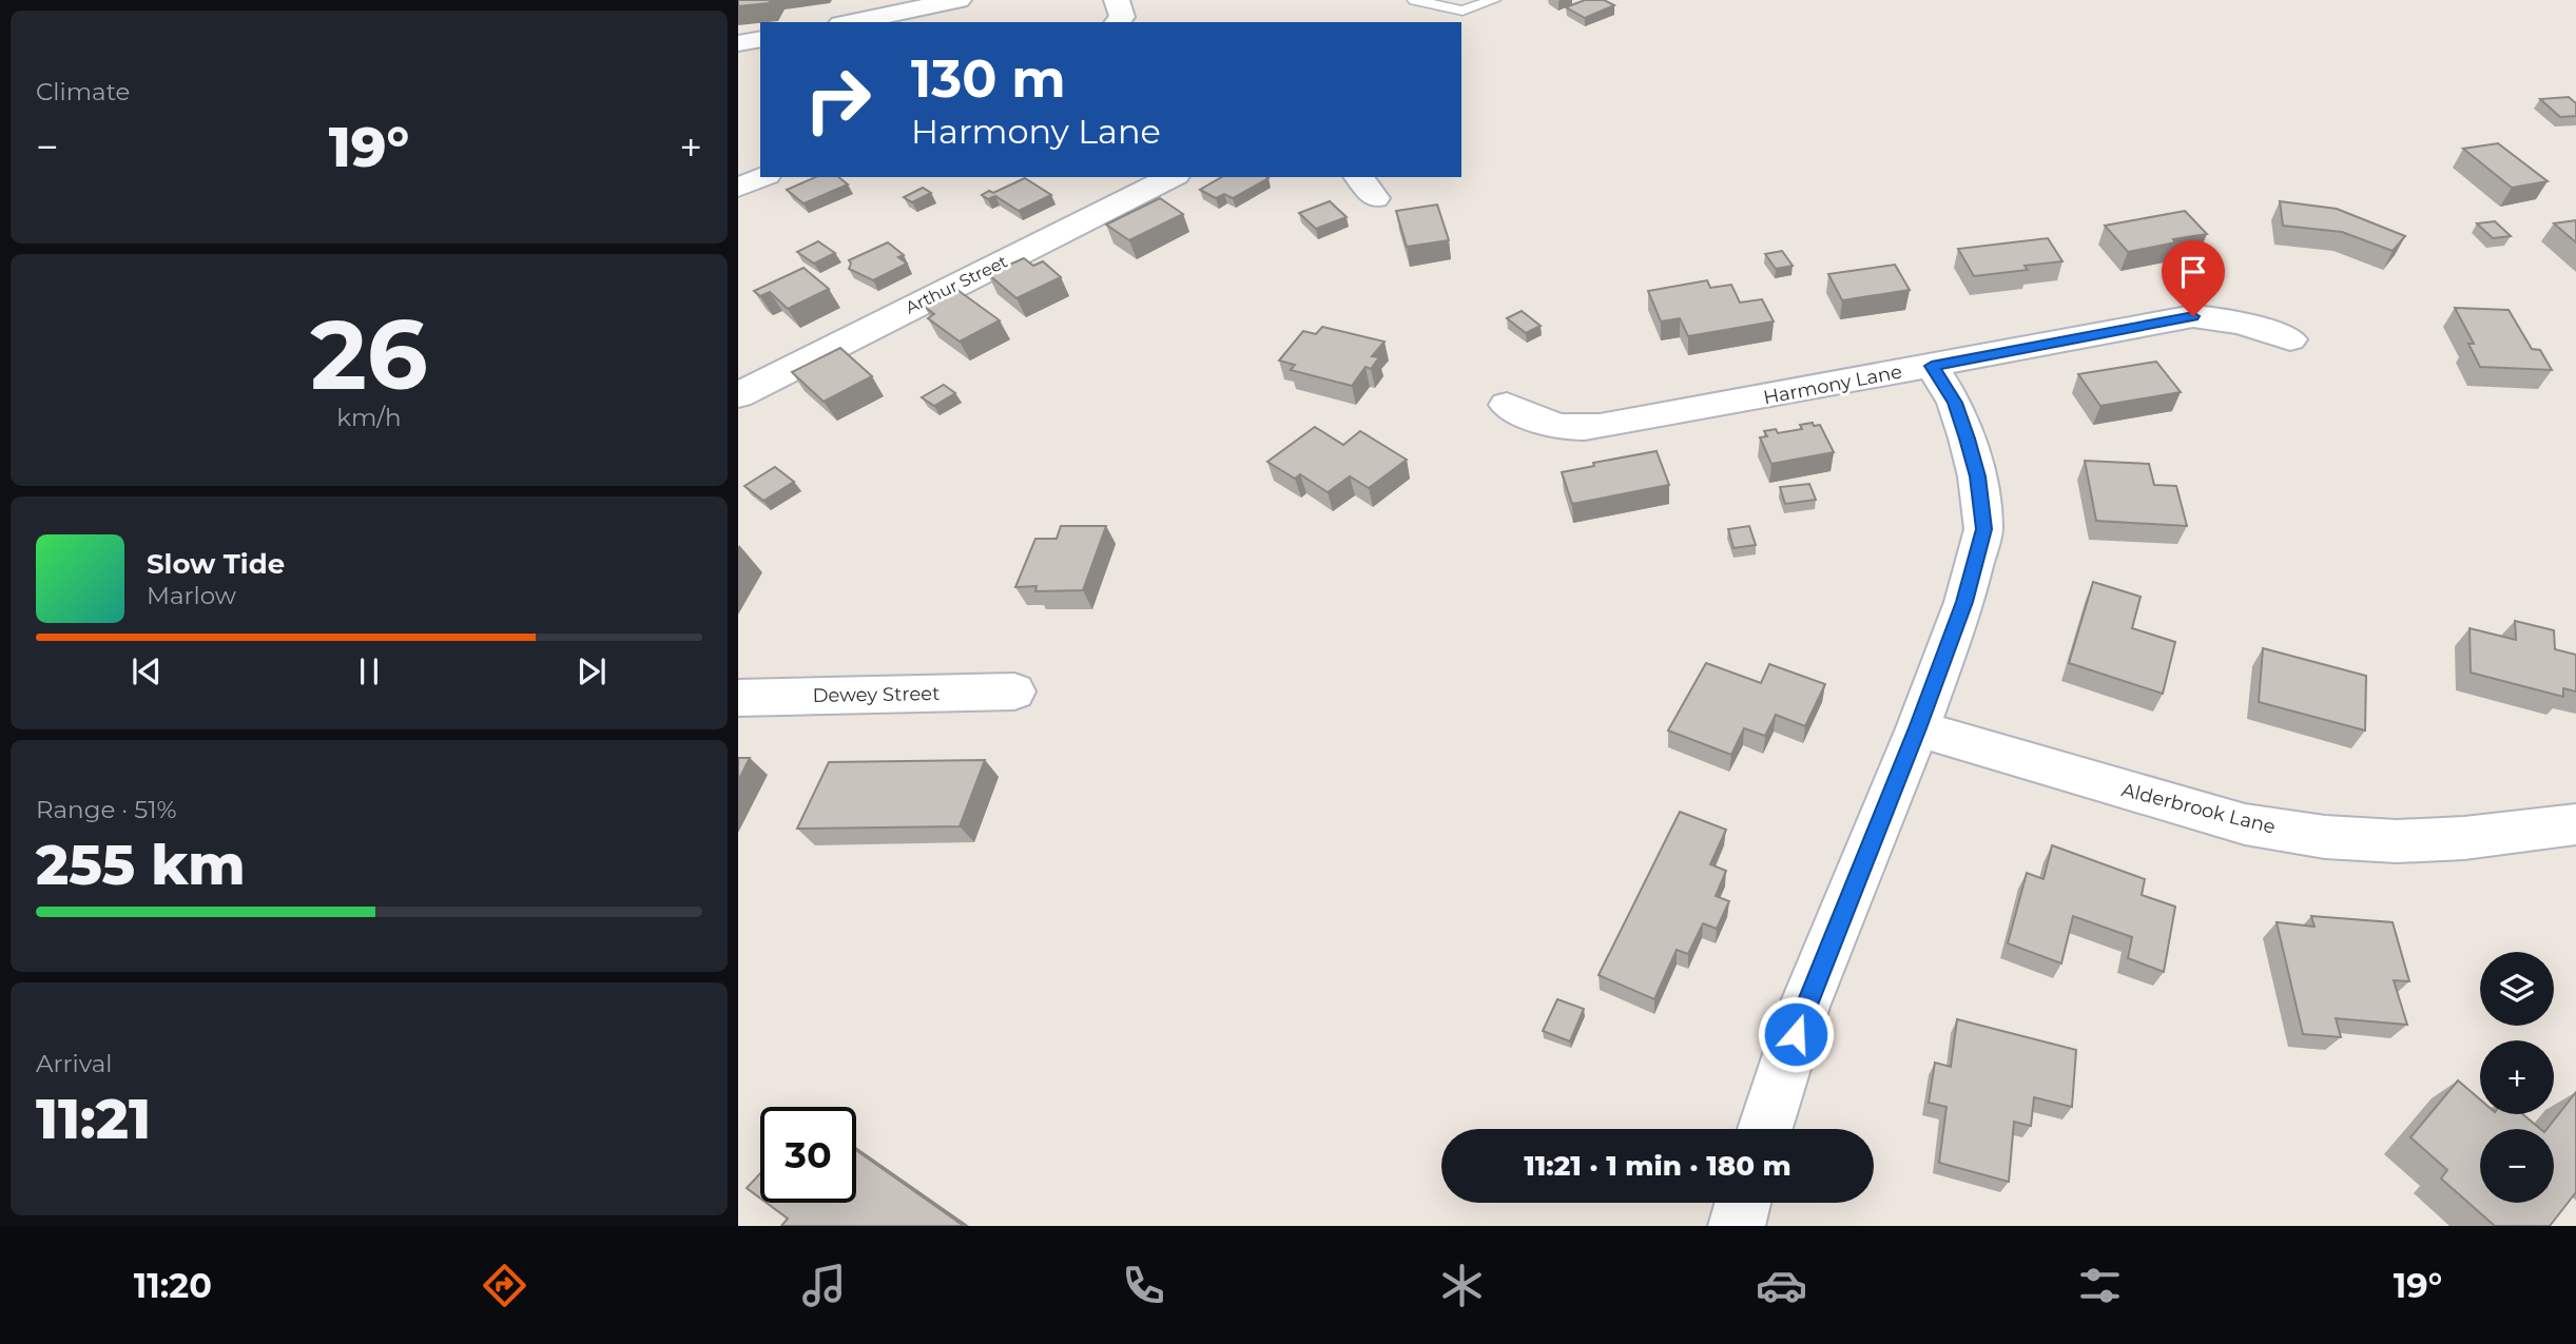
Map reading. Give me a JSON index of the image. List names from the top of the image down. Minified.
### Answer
{"streets":{"street":["Arthur Street","Harmony Lane","Dewey Street","Alderbrook Lane"]},"page":{"tile":["Climate",["26","km/h"],["Range · 51%","255 km"],["Arrival","11:21"]],"turn":["130 m","Harmony Lane"],"heat":["−","19°","+"],"song":["Slow Tide","Marlow"],"map_buttons":["+","−"],"limit":"30","trip":"11:21 · 1 min · 180 m","tabs":["11:20","19°"]}}
